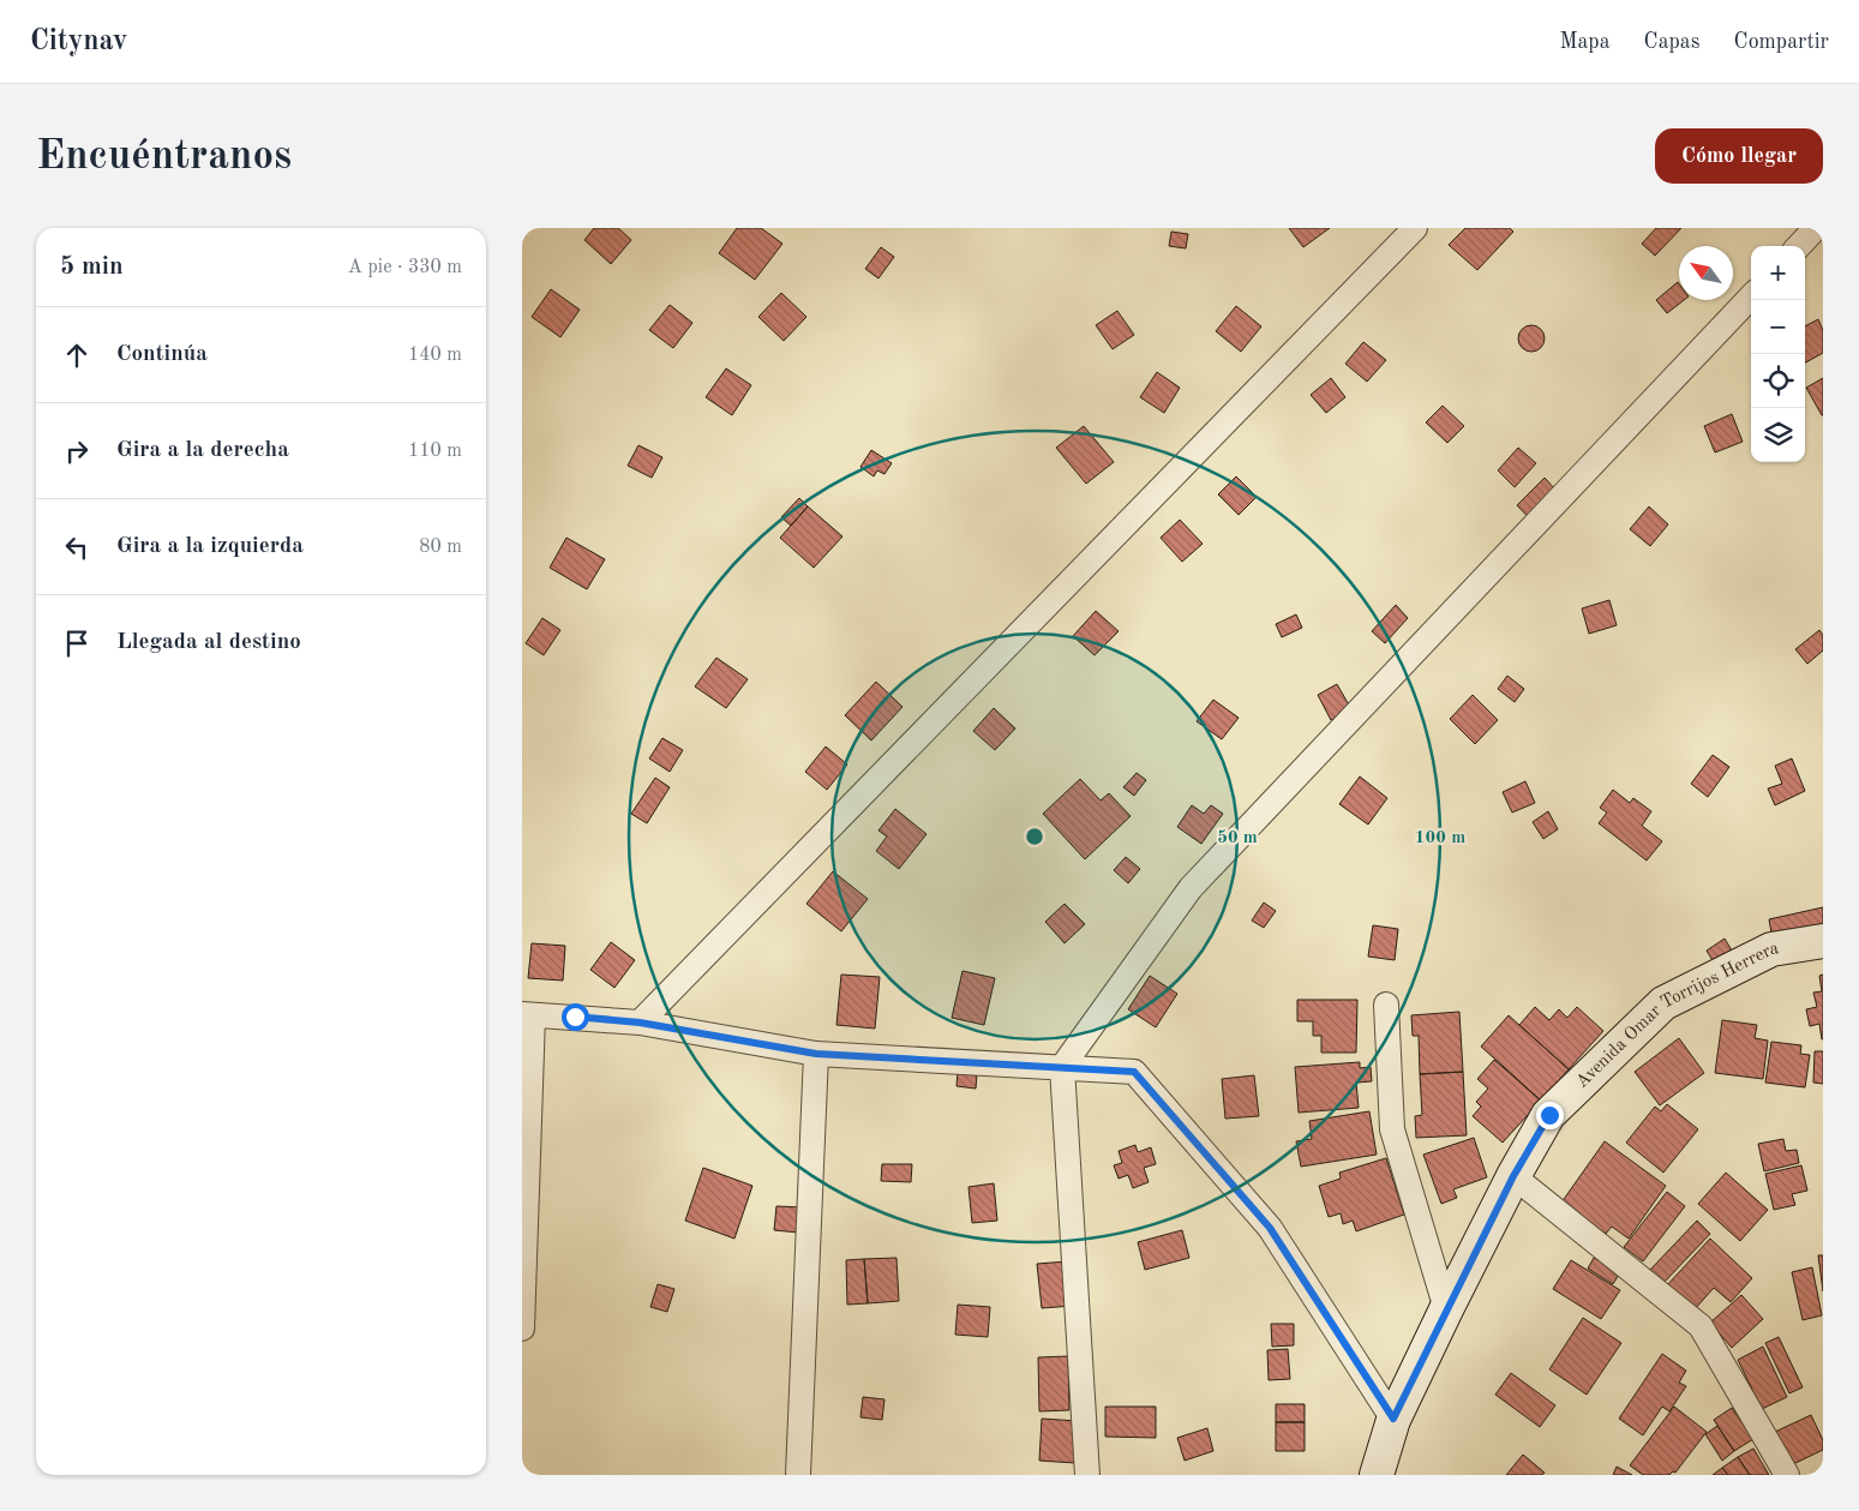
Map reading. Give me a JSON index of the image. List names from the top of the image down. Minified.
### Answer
{"streets":{"street":["Avenida Omar Torrijos Herrera"]},"north":"top left","page":{"header":"Citynav","nav":["Mapa","Capas","Compartir"],"buttons":"Cómo llegar","title":"Encuéntranos","heading":["5 min","A pie · 330 m"],"map_buttons":["+","−"],"list":[["Continúa","140 m"],["Gira a la derecha","110 m"],["Gira a la izquierda","80 m"],"Llegada al destino"]},"rings":["50 m","100 m"]}
